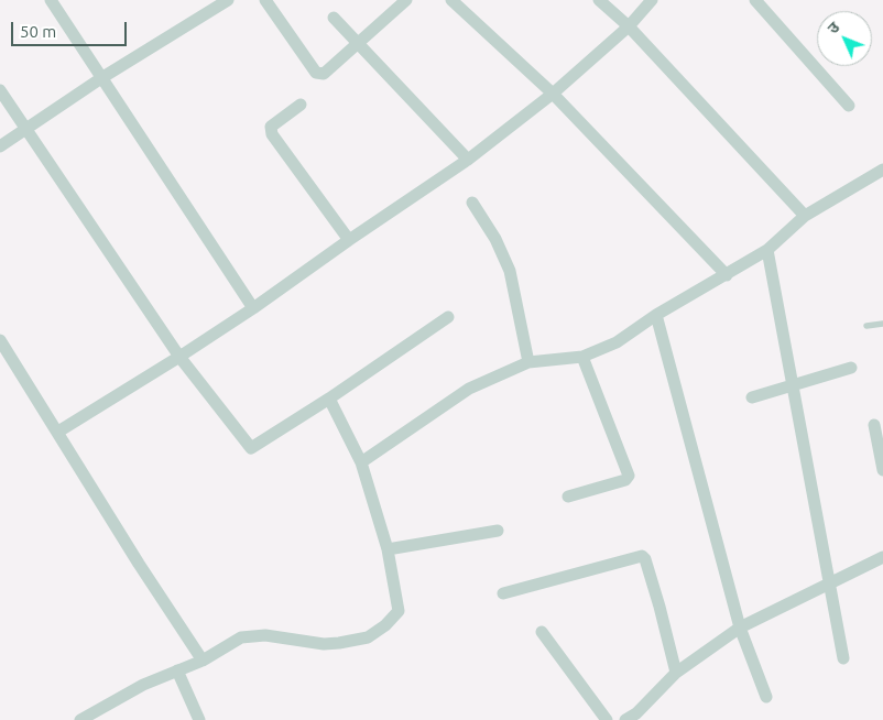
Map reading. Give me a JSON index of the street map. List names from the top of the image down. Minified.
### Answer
{"scale_bar":"50 m","north":"top left"}
